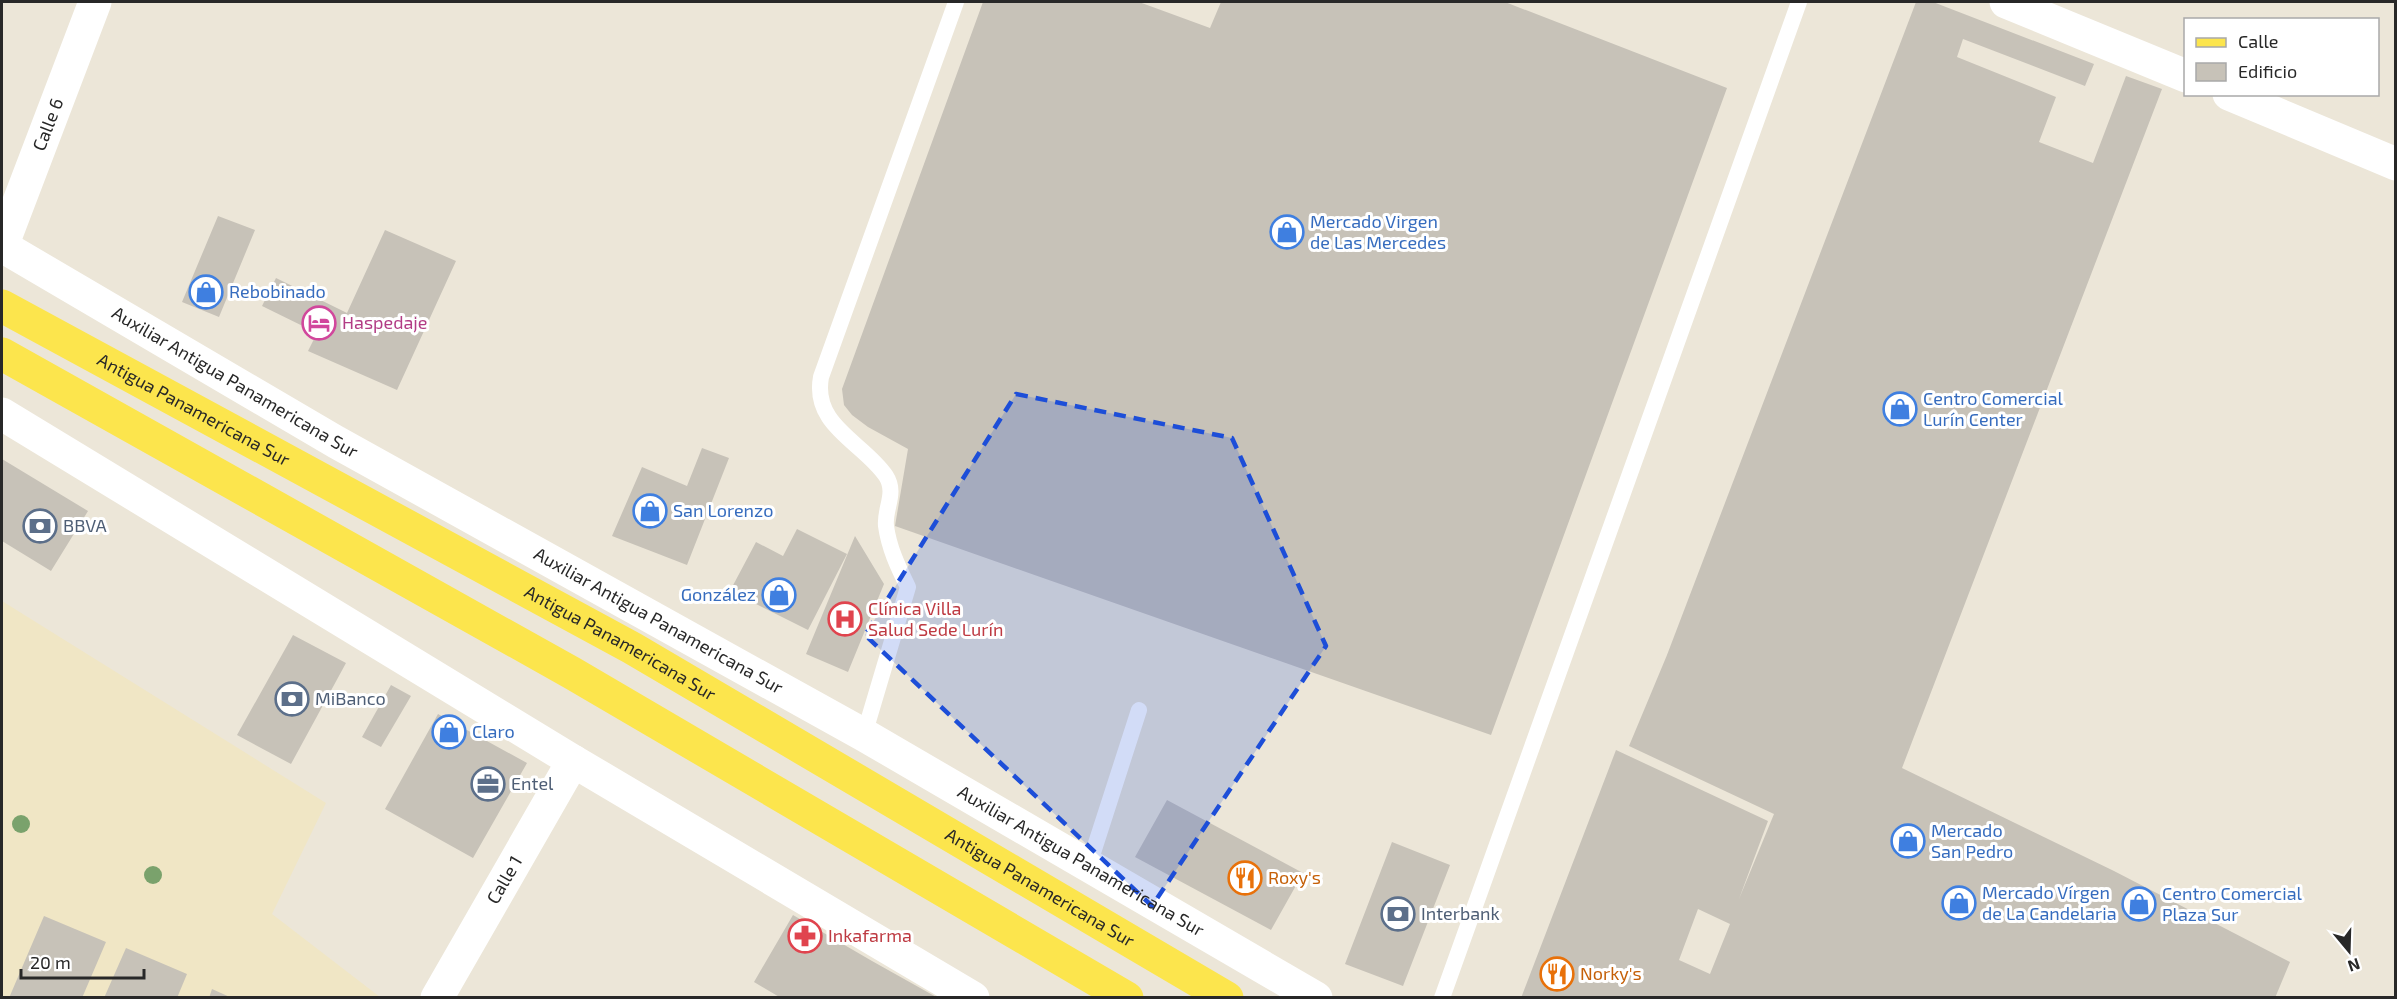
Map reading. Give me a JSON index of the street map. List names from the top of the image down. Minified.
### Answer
{"streets":{"main road":["Antigua Panamericana Sur"],"street":["Calle 6","Auxiliar Antigua Panamericana Sur","Calle 1"]},"crossings":[["Calle 6","Auxiliar Antigua Panamericana Sur"]],"places":{"shop":["Mercado Virgen de Las Mercedes","Rebobinado","Centro Comercial Lurín Center","San Lorenzo","González","Claro","Mercado San Pedro","Mercado Vírgen de La Candelaria","Centro Comercial Plaza Sur"],"hotel":["Haspedaje"],"bank":["BBVA","MiBanco","Interbank"],"hospital":["Clínica Villa Salud Sede Lurín"],"office":["Entel"],"restaurant":["Roxy's","Norky's"],"pharmacy":["Inkafarma"]},"legend":["Calle","Edificio"],"scale_bar":"20 m","north":"bottom"}
